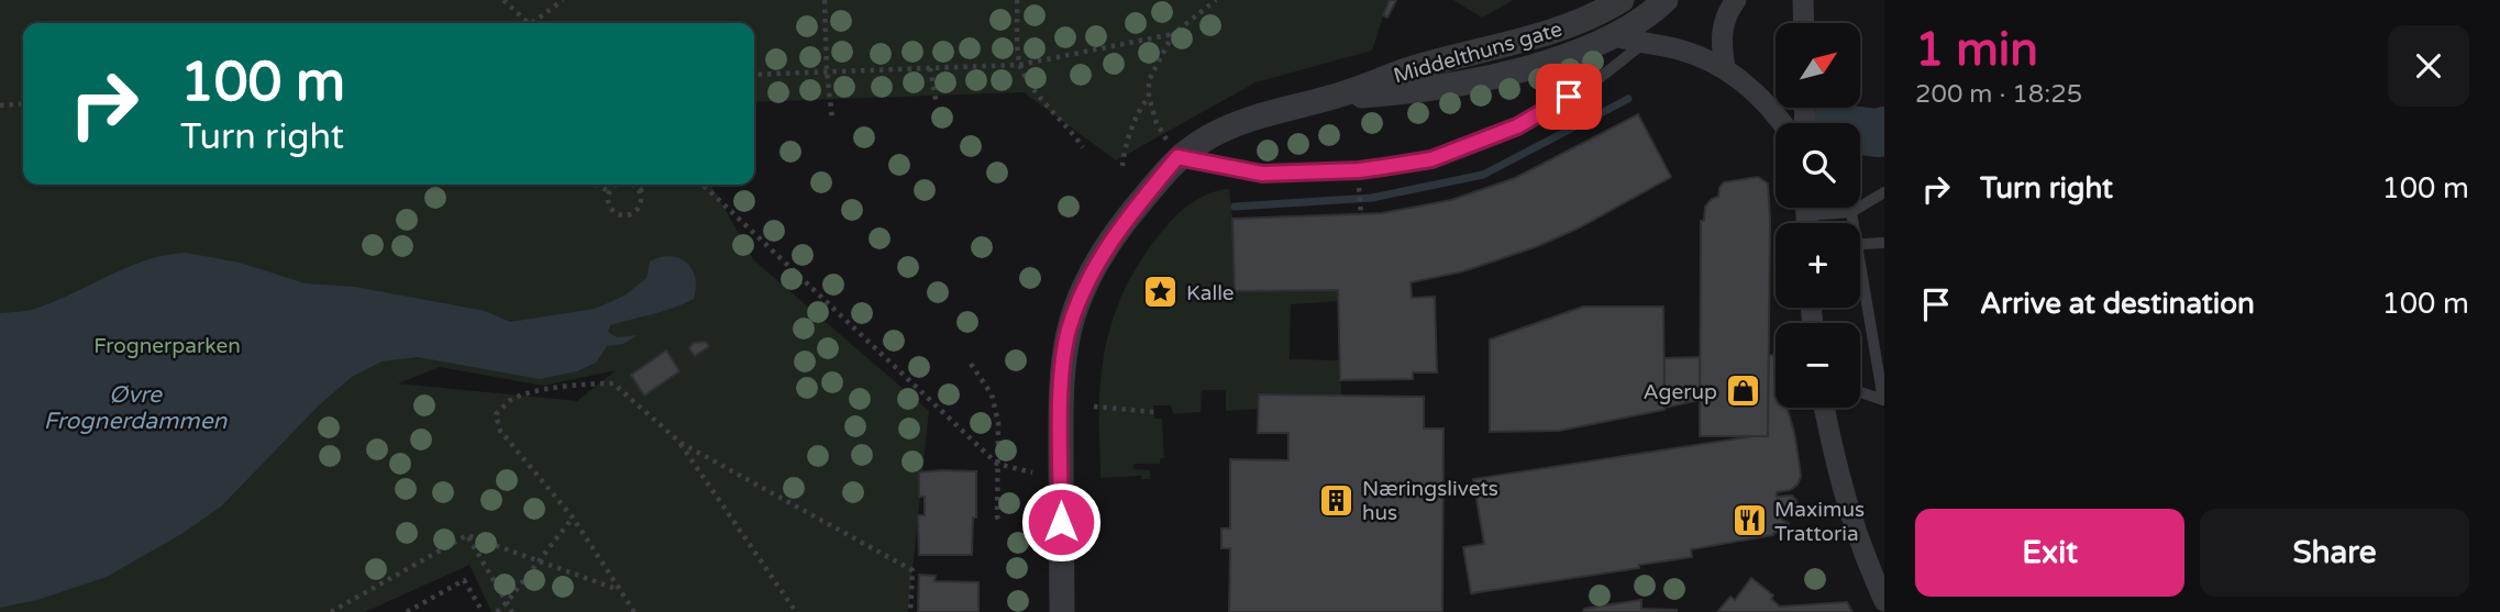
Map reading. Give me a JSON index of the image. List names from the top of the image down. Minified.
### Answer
{"streets":{"street":["Middelthuns gate"]},"water":["Øvre Frognerdammen"],"parks":["Frognerparken"],"places":{"place":["Kalle"],"shop":["Agerup"],"building":["Næringslivets hus"],"restaurant":["Maximus Trattoria"]},"north":"top right","page":{"heading":["1 min","200 m · 18:25"],"map_buttons":["+","−"],"turn":["100 m","Turn right"],"list":[{"name":"Turn right","value":"100 m"},{"name":"Arrive at destination","value":"100 m"}],"buttons":["Exit","Share"]}}
